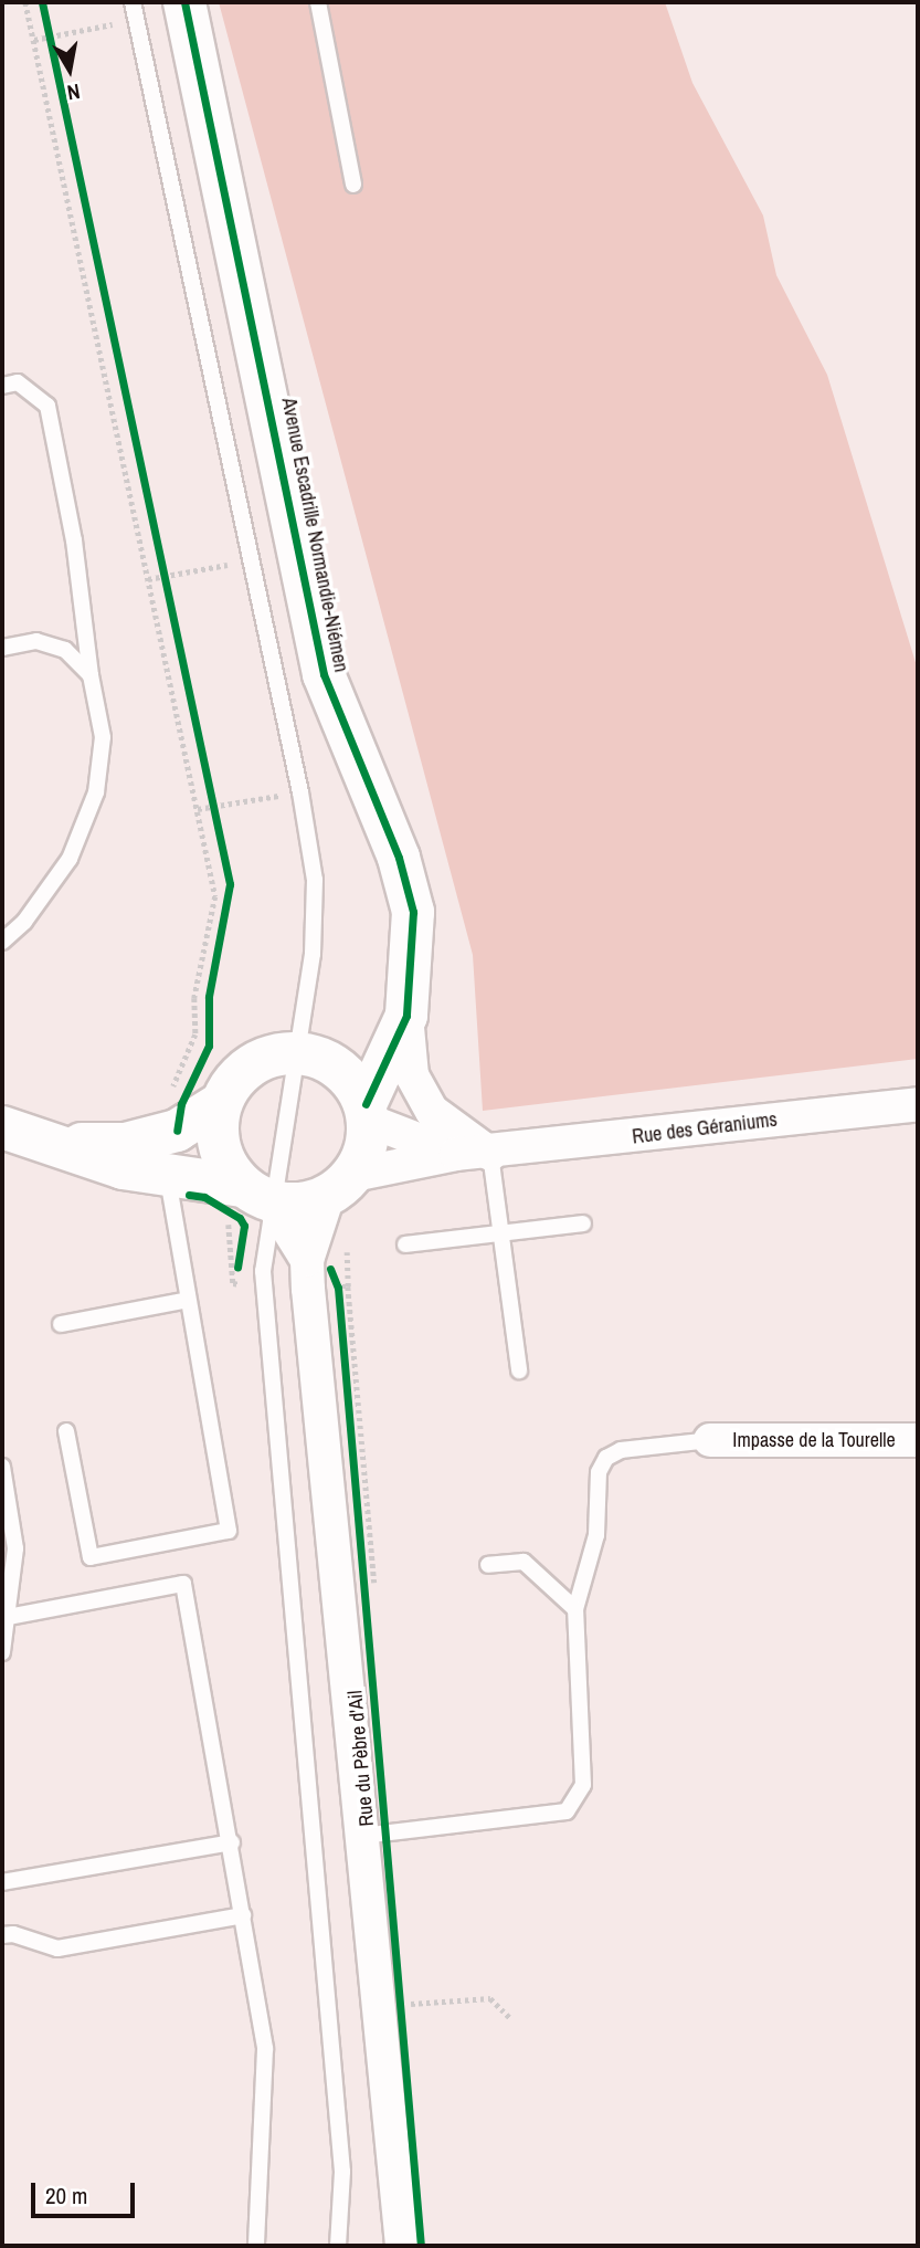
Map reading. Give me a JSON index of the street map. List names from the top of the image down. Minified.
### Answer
{"streets":{"street":["Avenue Escadrille Normandie-Niémen","Rue des Géraniums","Impasse de la Tourelle","Rue du Pèbre d'Ail"]},"crossings":[["Avenue Escadrille Normandie-Niémen","Rue des Géraniums"],["Avenue Escadrille Normandie-Niémen","Rue du Pèbre d'Ail"],["Rue des Géraniums","Rue du Pèbre d'Ail"]],"scale_bar":"20 m","north":"bottom"}
